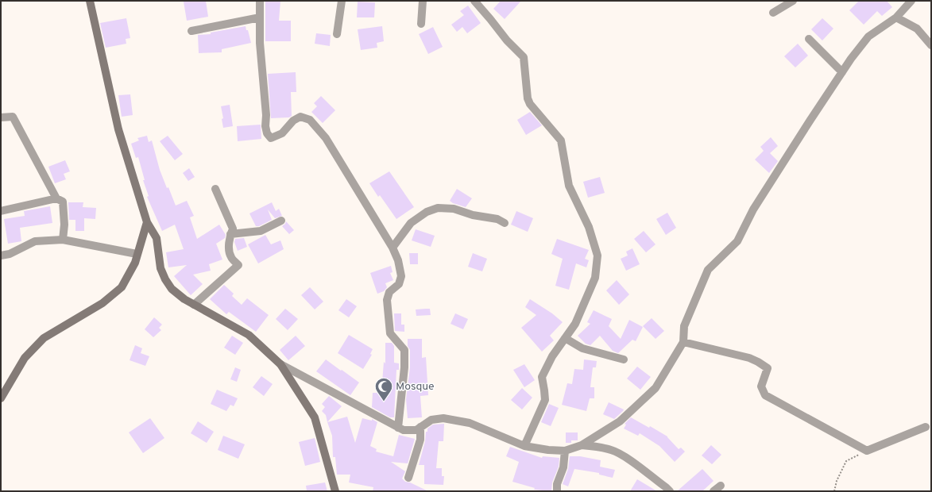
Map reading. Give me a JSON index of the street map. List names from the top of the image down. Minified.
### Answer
{"places":{"mosque":["Mosque"]}}
